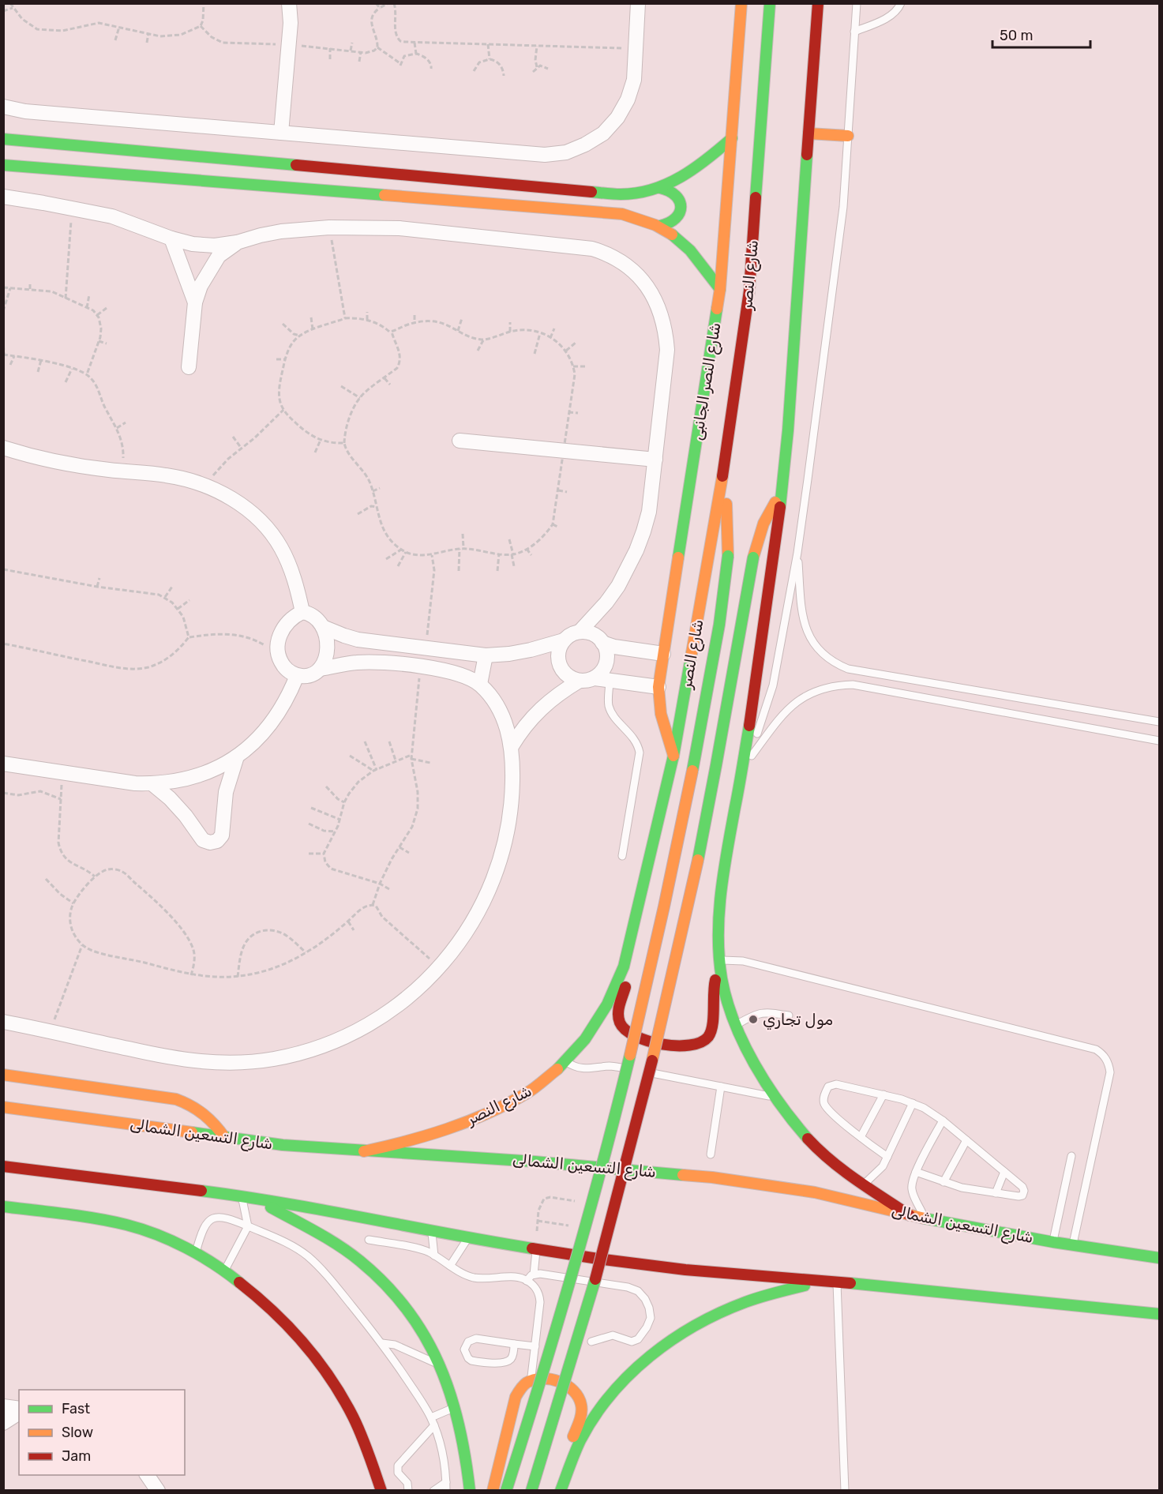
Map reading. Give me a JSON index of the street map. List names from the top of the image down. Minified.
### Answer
{"streets":{"main road":["شارع النصر","شارع النصر الجانبى","شارع التسعين الشمالى"]},"crossings":[["شارع النصر","شارع النصر الجانبى"],["شارع النصر","شارع التسعين الشمالى"]],"places":["مول تجاري"],"legend":["Fast","Slow","Jam"],"scale_bar":"50 m"}
